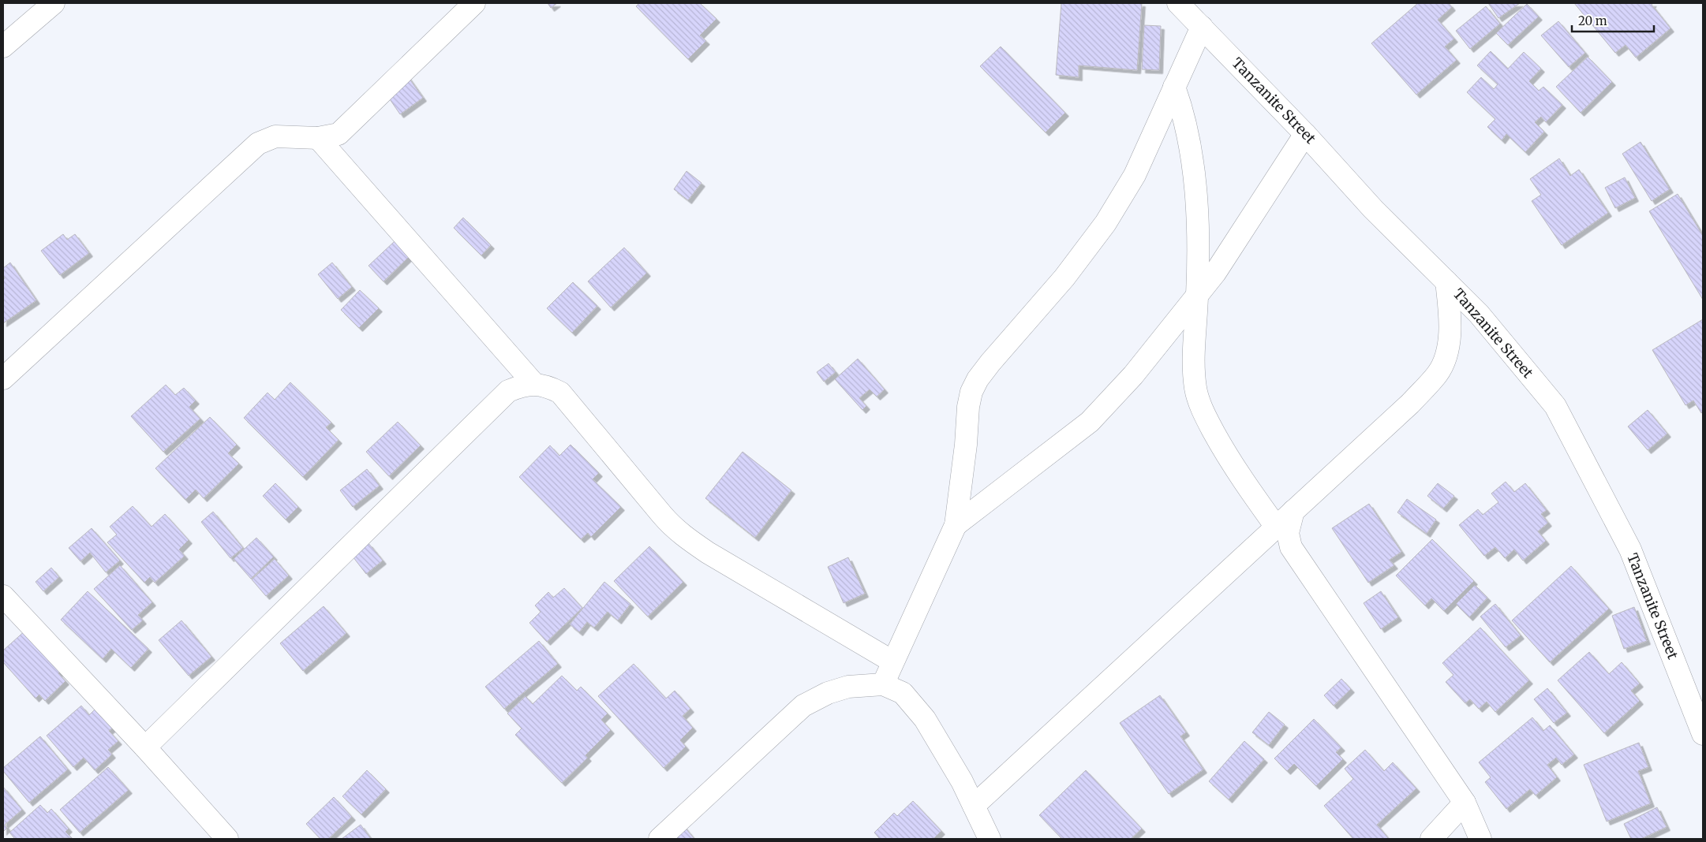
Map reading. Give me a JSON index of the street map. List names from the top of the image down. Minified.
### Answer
{"streets":{"street":["Tanzanite Street"]},"scale_bar":"20 m"}
